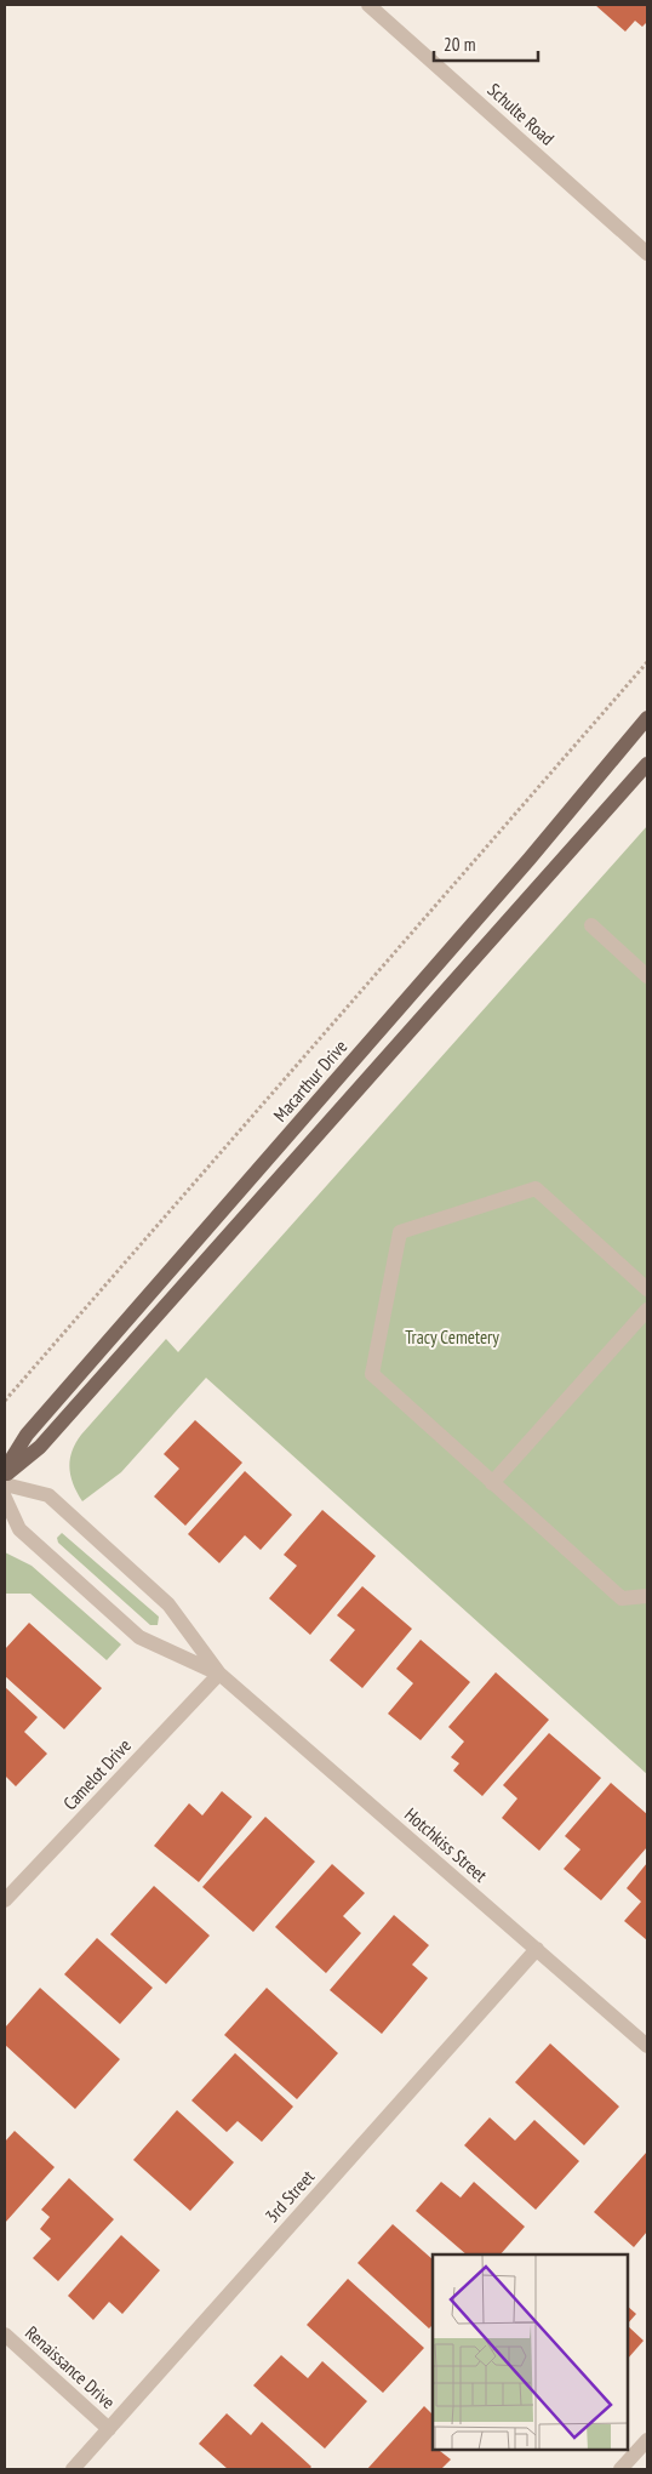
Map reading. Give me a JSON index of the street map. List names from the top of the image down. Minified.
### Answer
{"streets":{"main road":["Macarthur Drive"],"street":["Schulte Road","Camelot Drive","Hotchkiss Street","3rd Street","Renaissance Drive"]},"crossings":[["Camelot Drive","Hotchkiss Street"],["Hotchkiss Street","3rd Street"],["3rd Street","Renaissance Drive"]],"parks":["Tracy Cemetery"],"scale_bar":"20 m"}
